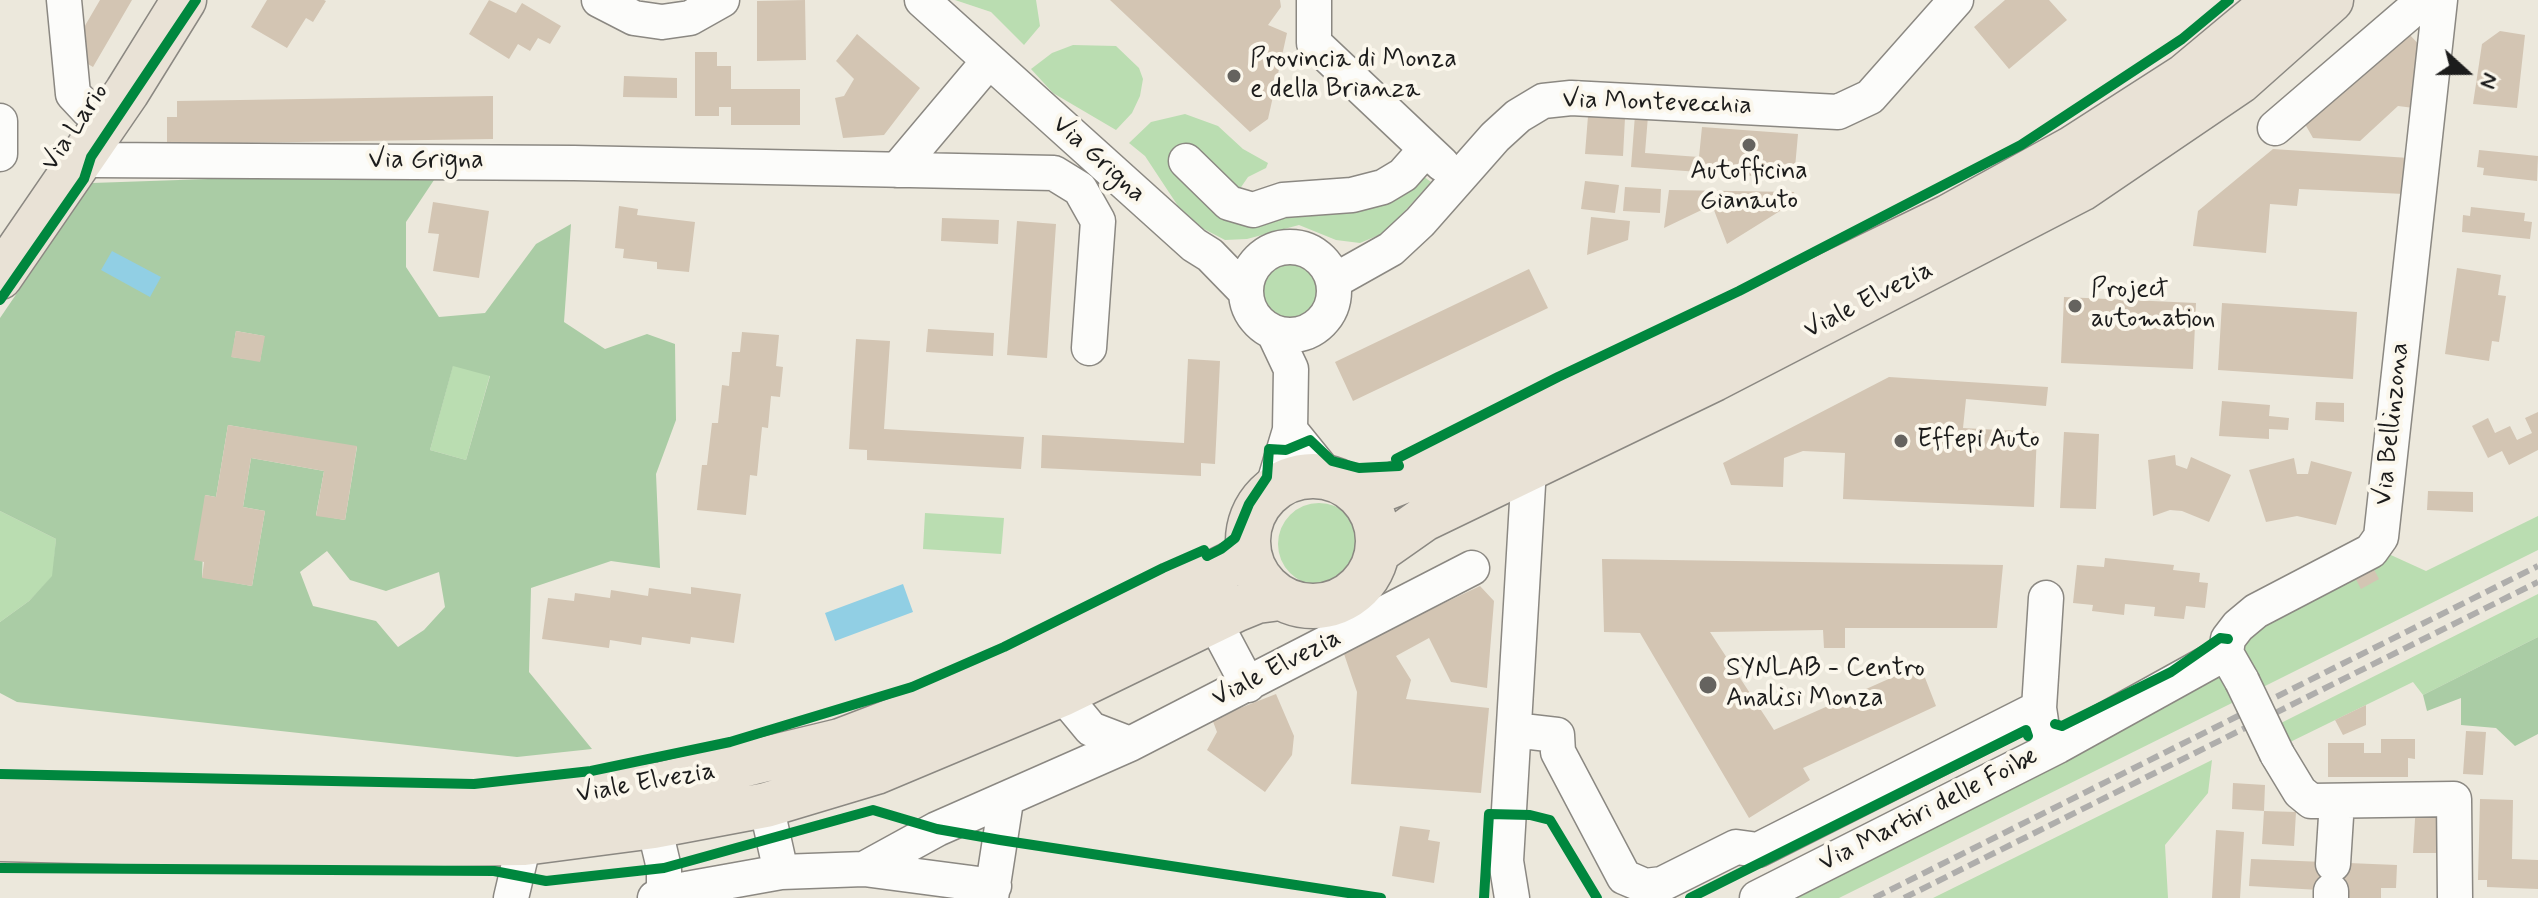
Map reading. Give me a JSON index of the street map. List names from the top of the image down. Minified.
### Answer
{"streets":{"main road":["Via Lario","Viale Elvezia"],"street":["Via Montevecchia","Via Grigna","Via Bellinzona","Via Martiri delle Foibe"]},"crossings":[["Via Montevecchia","Via Grigna"],["Via Lario","Via Grigna"],["Via Bellinzona","Via Martiri delle Foibe"]],"places":["Provincia di Monza e della Brianza","Autofficina Gianauto","Project automation","Effepi Auto","SYNLAB - Centro Analisi Monza"],"north":"right"}
